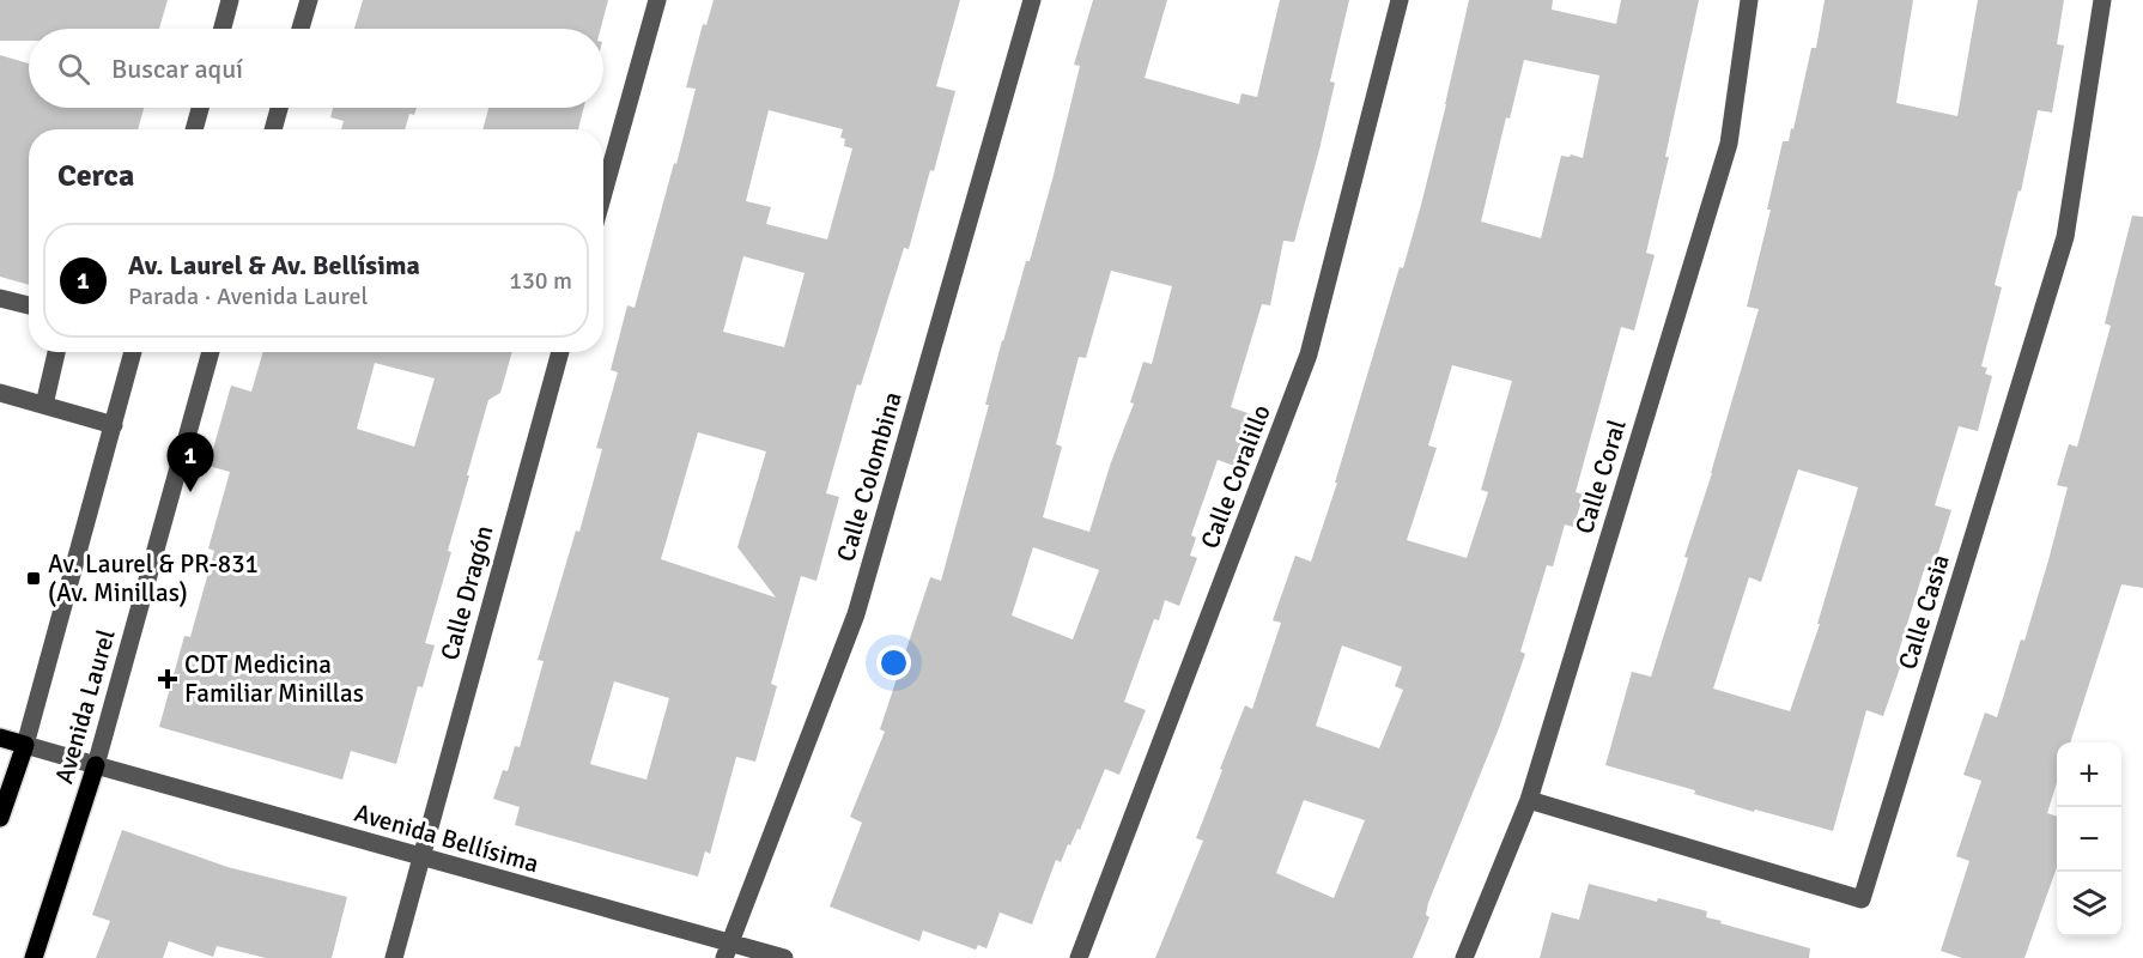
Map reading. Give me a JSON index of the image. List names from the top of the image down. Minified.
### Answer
{"streets":{"main road":["Avenida Laurel"],"street":["Calle Colombina","Calle Coralillo","Calle Coral","Calle Dragón","Calle Casia","Avenida Bellísima"]},"crossings":[["Calle Colombina","Avenida Bellísima"],["Calle Coral","Calle Casia"],["Calle Dragón","Avenida Bellísima"],["Avenida Laurel","Avenida Bellísima"]],"places":{"transit":["Av. Laurel & PR-831 (Av. Minillas)"],"health":["CDT Medicina Familiar Minillas"]},"page":{"search":"Buscar aquí","heading":"Cerca","list":[{"mark":"1","name":"Av. Laurel & Av. Bellísima","note":"Parada · Avenida Laurel","value":"130 m"}],"pins":"1","map_buttons":["+","−"]}}
